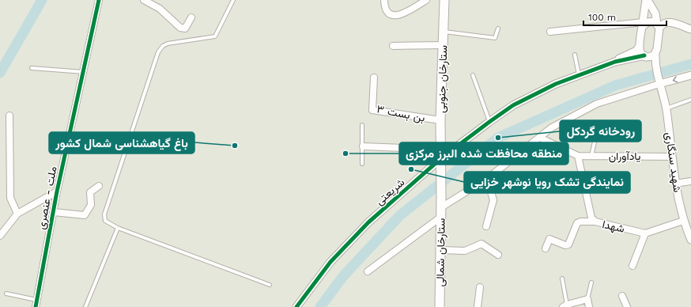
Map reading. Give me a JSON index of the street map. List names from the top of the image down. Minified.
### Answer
{"streets":{"main road":["ستارخان جنوبی","ستارخان شمالی"],"street":["بن بست ۳","یادآوران","شهید سنگاری","شریعتی","ملت - عنصری","شهدا"]},"crossings":[["ستارخان جنوبی","بن بست ۳"],["ستارخان جنوبی","شریعتی"],["ستارخان جنوبی","ستارخان شمالی"],["یادآوران","شهید سنگاری"],["یادآوران","شهدا"]],"places":["رودخانه گردکل","باغ گیاهشناسی شمال کشور","منطقه محافظت شده البرز مرکزی","نمایندگی تشک رویا نوشهر خزایی"],"scale_bar":"100 m"}
